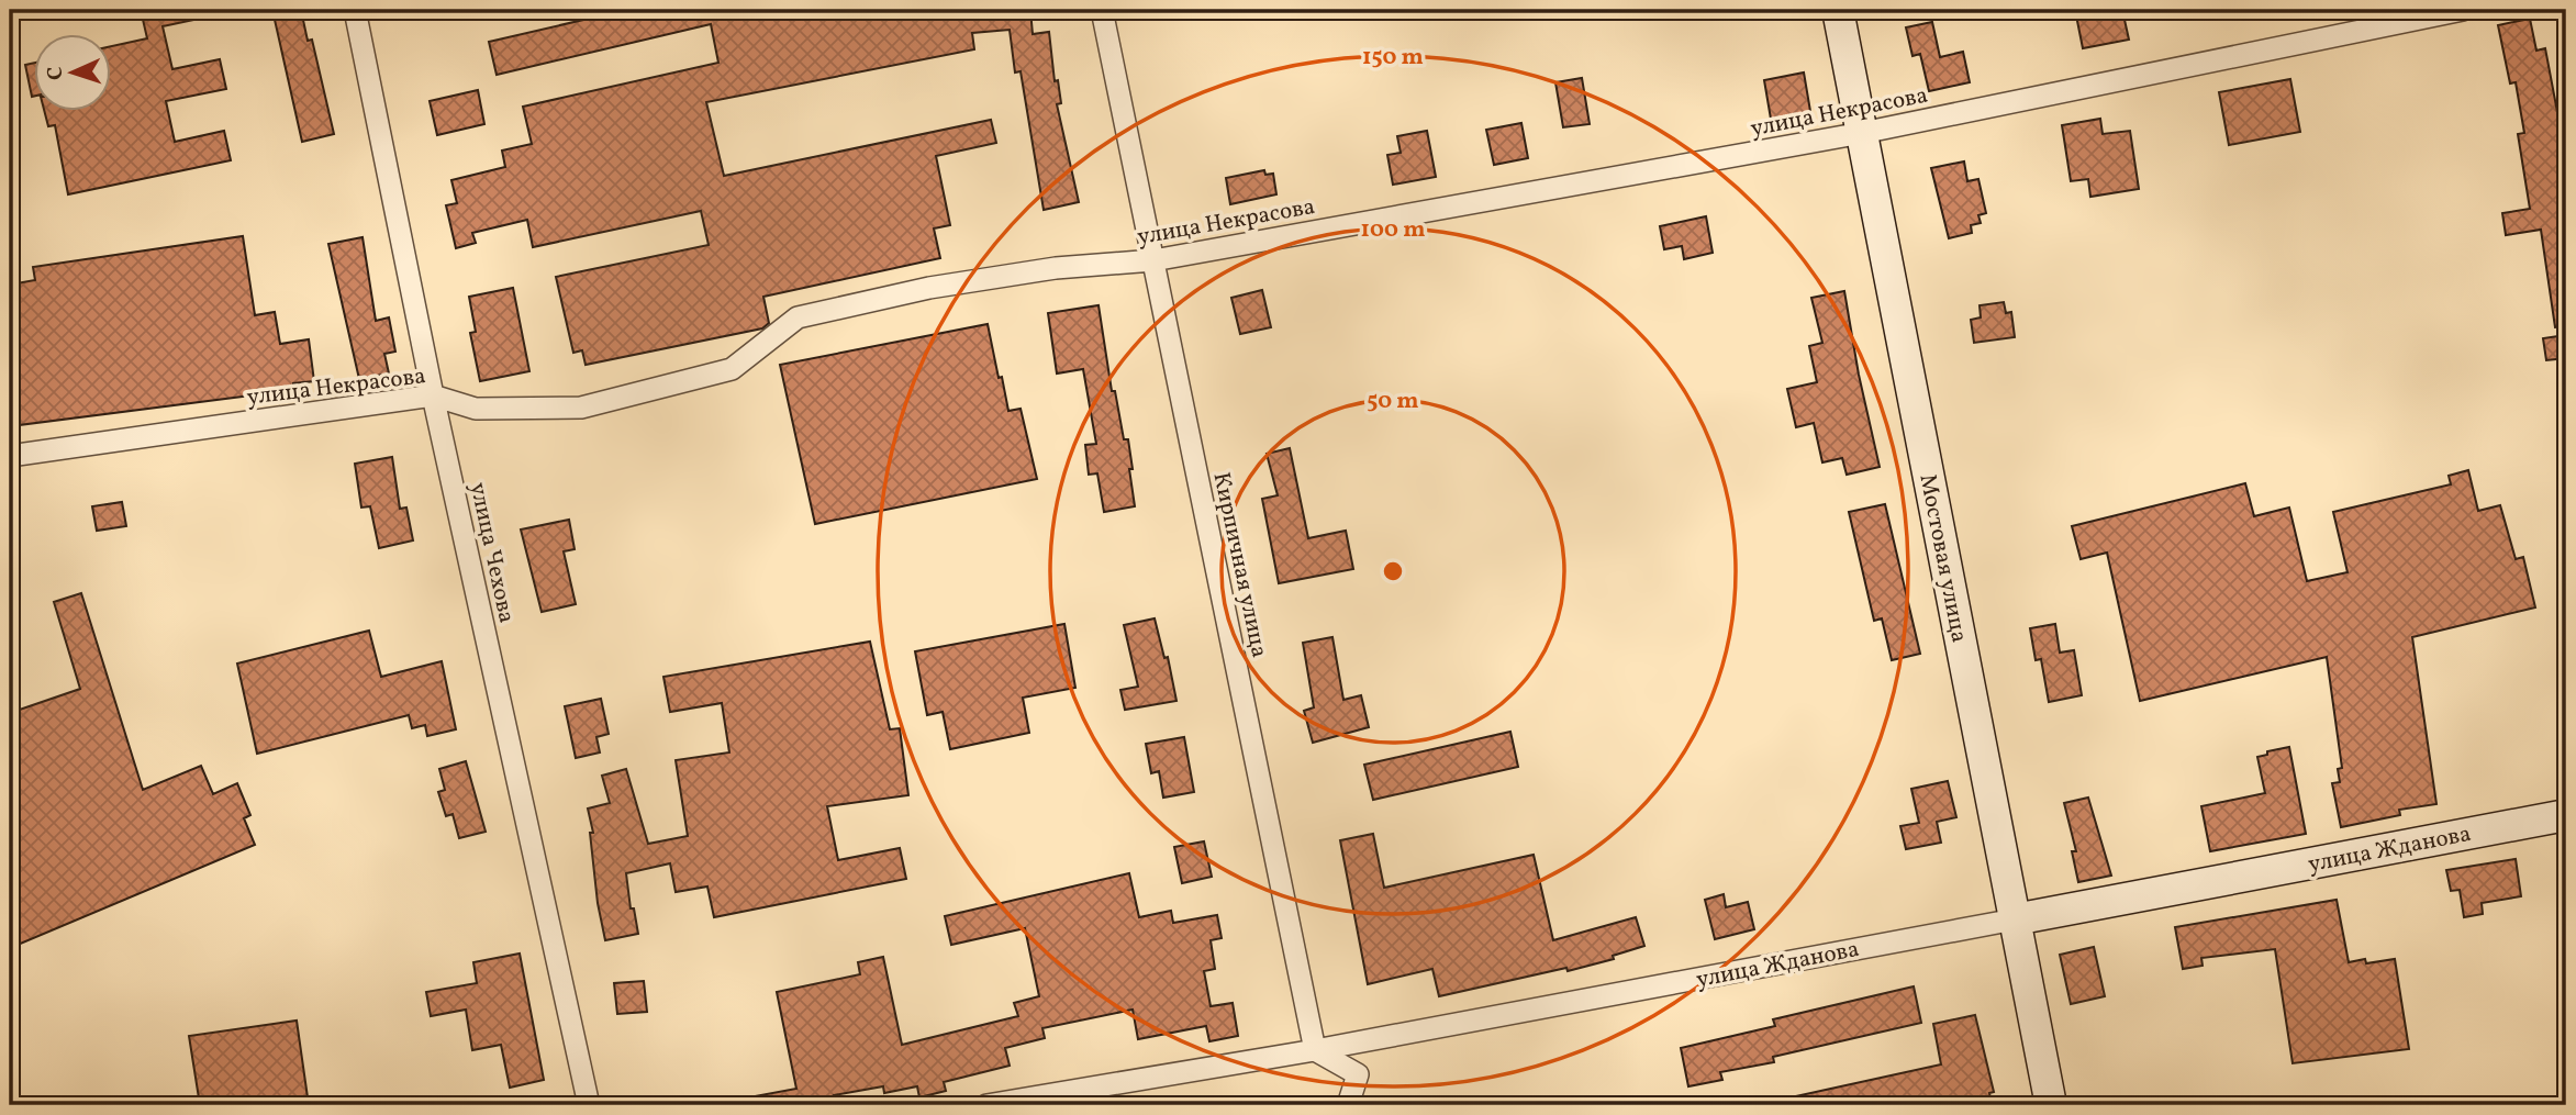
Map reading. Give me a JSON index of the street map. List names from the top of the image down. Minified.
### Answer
{"streets":{"street":["улица Некрасова","улица Чехова","Мостовая улица","Кирпичная улица","улица Жданова"]},"crossings":[["улица Некрасова","улица Чехова"],["улица Некрасова","Мостовая улица"],["улица Некрасова","Кирпичная улица"],["Мостовая улица","улица Жданова"],["Кирпичная улица","улица Жданова"]],"north":"left","rings":["150 m","100 m","50 m"]}
